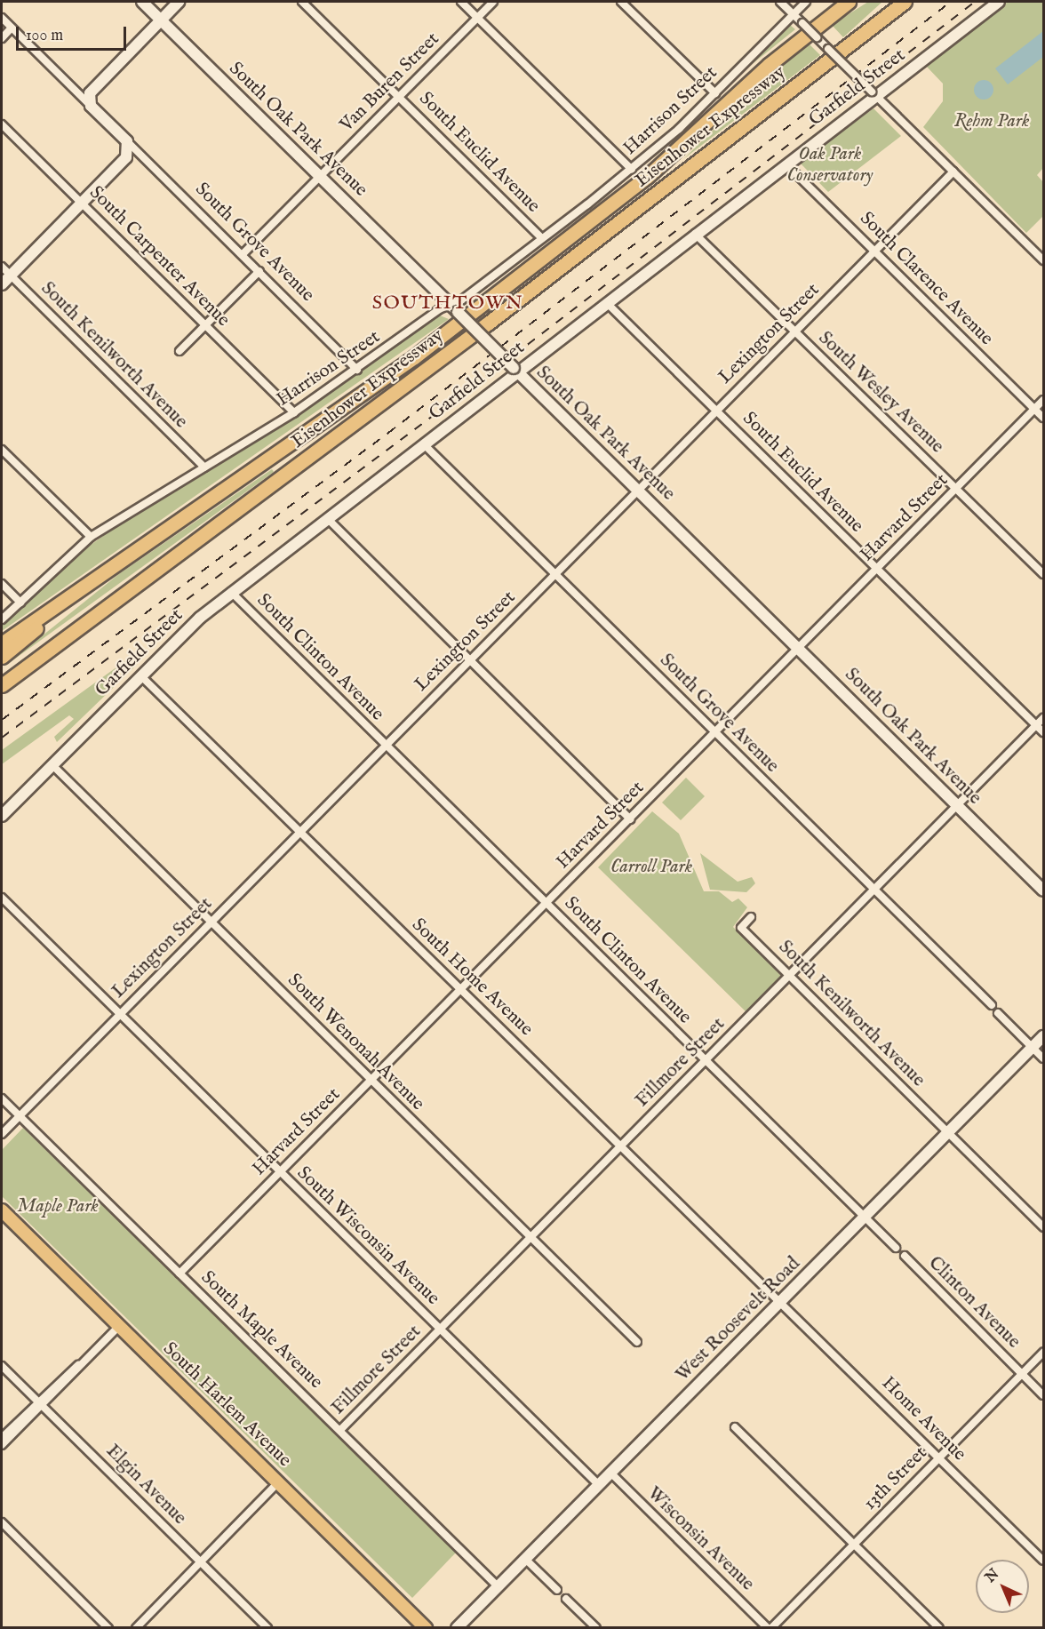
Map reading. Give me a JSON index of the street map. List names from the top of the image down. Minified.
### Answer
{"streets":{"highway":["Eisenhower Expressway"],"main road":["South Harlem Avenue"],"street":["Van Buren Street","Garfield Street","Harrison Street","South Oak Park Avenue","South Euclid Avenue","South Grove Avenue","South Carpenter Avenue","South Clarence Avenue","Lexington Street","South Kenilworth Avenue","South Wesley Avenue","Harvard Street","South Clinton Avenue","South Home Avenue","South Wenonah Avenue","Fillmore Street","South Wisconsin Avenue","Clinton Avenue","West Roosevelt Road","South Maple Avenue","Home Avenue","13th Street","Elgin Avenue","Wisconsin Avenue"]},"crossings":[["Van Buren Street","South Oak Park Avenue"],["Van Buren Street","South Euclid Avenue"],["Van Buren Street","South Grove Avenue"],["Garfield Street","South Oak Park Avenue"],["Garfield Street","South Euclid Avenue"],["Garfield Street","South Grove Avenue"],["Garfield Street","South Clarence Avenue"],["Garfield Street","South Wesley Avenue"],["Garfield Street","South Clinton Avenue"],["Garfield Street","South Home Avenue"],["Garfield Street","South Wenonah Avenue"],["Harrison Street","South Oak Park Avenue"],["Harrison Street","South Euclid Avenue"],["Harrison Street","South Grove Avenue"],["Harrison Street","South Carpenter Avenue"],["Harrison Street","South Kenilworth Avenue"],["South Oak Park Avenue","Lexington Street"],["South Oak Park Avenue","Harvard Street"],["South Oak Park Avenue","Fillmore Street"],["South Euclid Avenue","Lexington Street"],["South Euclid Avenue","Harvard Street"],["South Euclid Avenue","Fillmore Street"],["South Grove Avenue","Lexington Street"],["South Grove Avenue","Harvard Street"],["South Grove Avenue","Fillmore Street"],["South Clarence Avenue","Lexington Street"],["South Clarence Avenue","Harvard Street"],["Lexington Street","South Wesley Avenue"],["Lexington Street","South Clinton Avenue"],["Lexington Street","South Home Avenue"],["Lexington Street","South Wenonah Avenue"],["Lexington Street","South Wisconsin Avenue"],["Lexington Street","South Maple Avenue"],["South Kenilworth Avenue","Fillmore Street"],["South Kenilworth Avenue","West Roosevelt Road"],["South Wesley Avenue","Harvard Street"],["Harvard Street","South Clinton Avenue"],["Harvard Street","South Home Avenue"],["Harvard Street","South Wenonah Avenue"],["Harvard Street","South Wisconsin Avenue"],["Harvard Street","South Maple Avenue"],["South Clinton Avenue","Fillmore Street"],["South Clinton Avenue","West Roosevelt Road"],["South Home Avenue","Fillmore Street"],["South Home Avenue","West Roosevelt Road"],["South Home Avenue","Home Avenue"],["South Wenonah Avenue","Fillmore Street"],["Fillmore Street","South Wisconsin Avenue"],["Fillmore Street","South Maple Avenue"],["South Wisconsin Avenue","West Roosevelt Road"],["Clinton Avenue","13th Street"],["West Roosevelt Road","South Maple Avenue"],["West Roosevelt Road","Home Avenue"],["West Roosevelt Road","Wisconsin Avenue"],["Home Avenue","13th Street"],["13th Street","Wisconsin Avenue"]],"districts":["SOUTHTOWN"],"parks":["Rehm Park","Oak Park Conservatory","Carroll Park","Maple Park"],"scale_bar":"100 m","north":"top left"}
